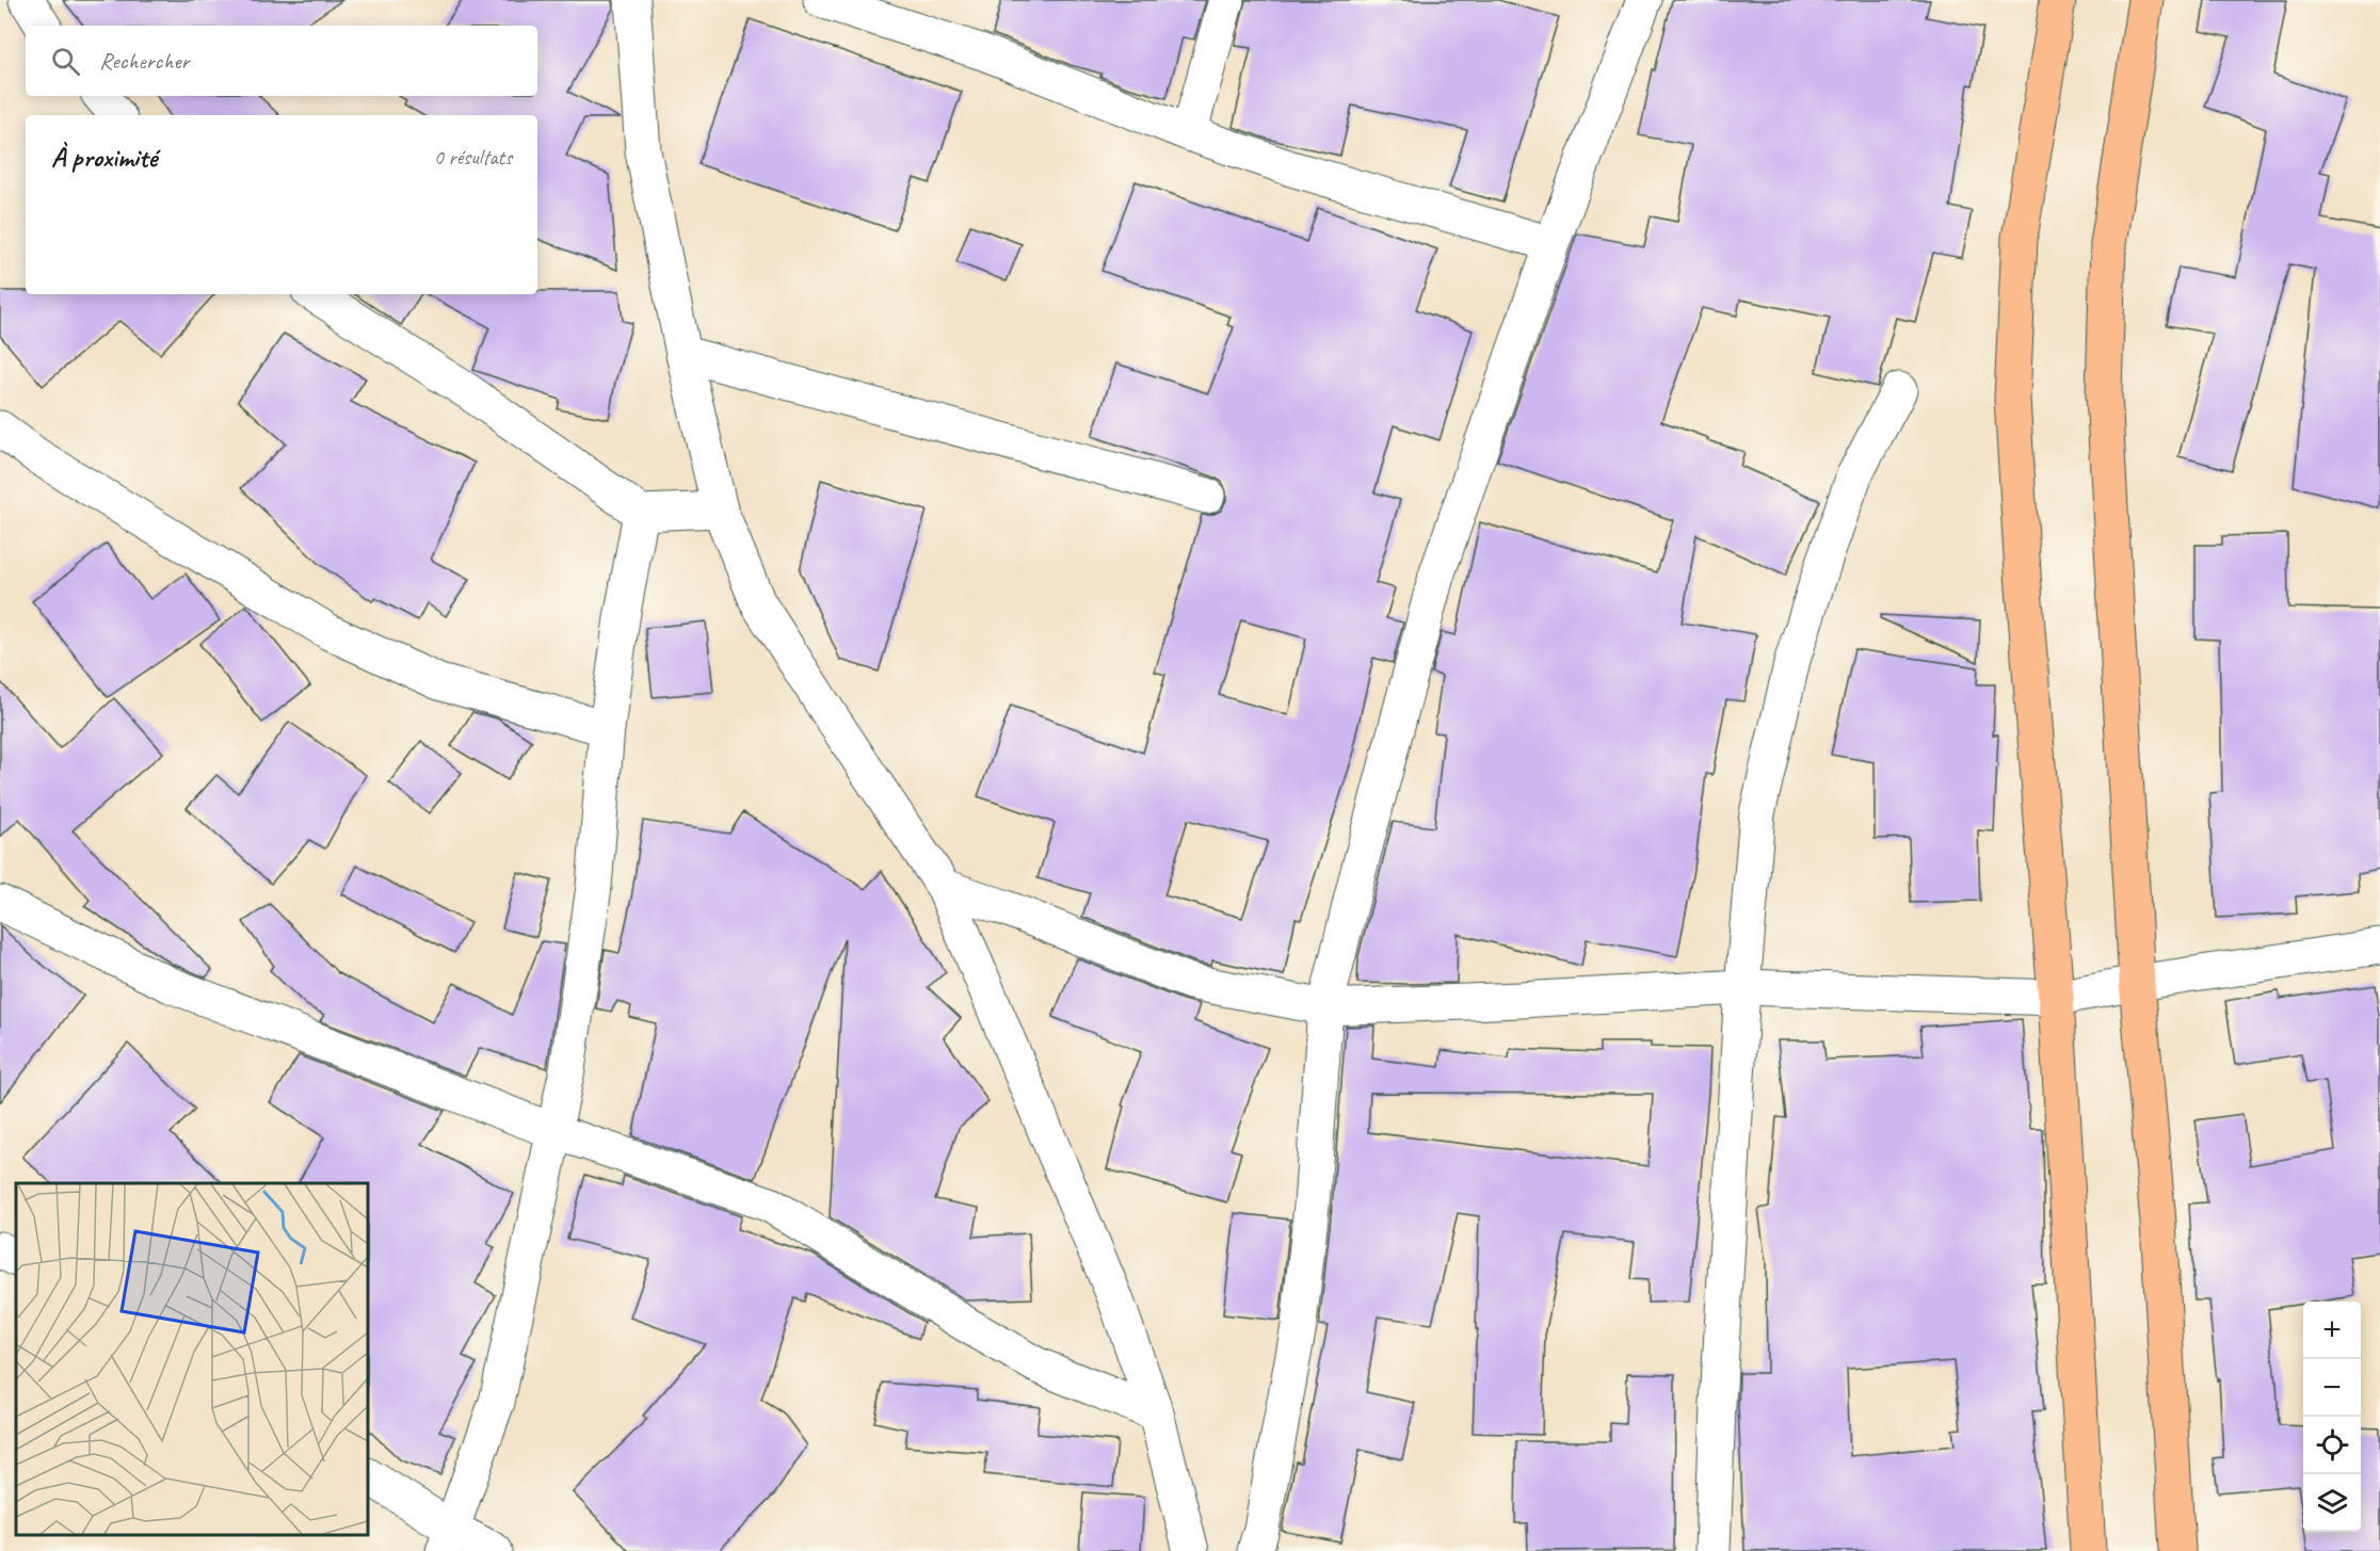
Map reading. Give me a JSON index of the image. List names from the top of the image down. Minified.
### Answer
{"page":{"search":"Rechercher","heading":["À proximité","0 résultats"],"map_buttons":["+","−"]}}
